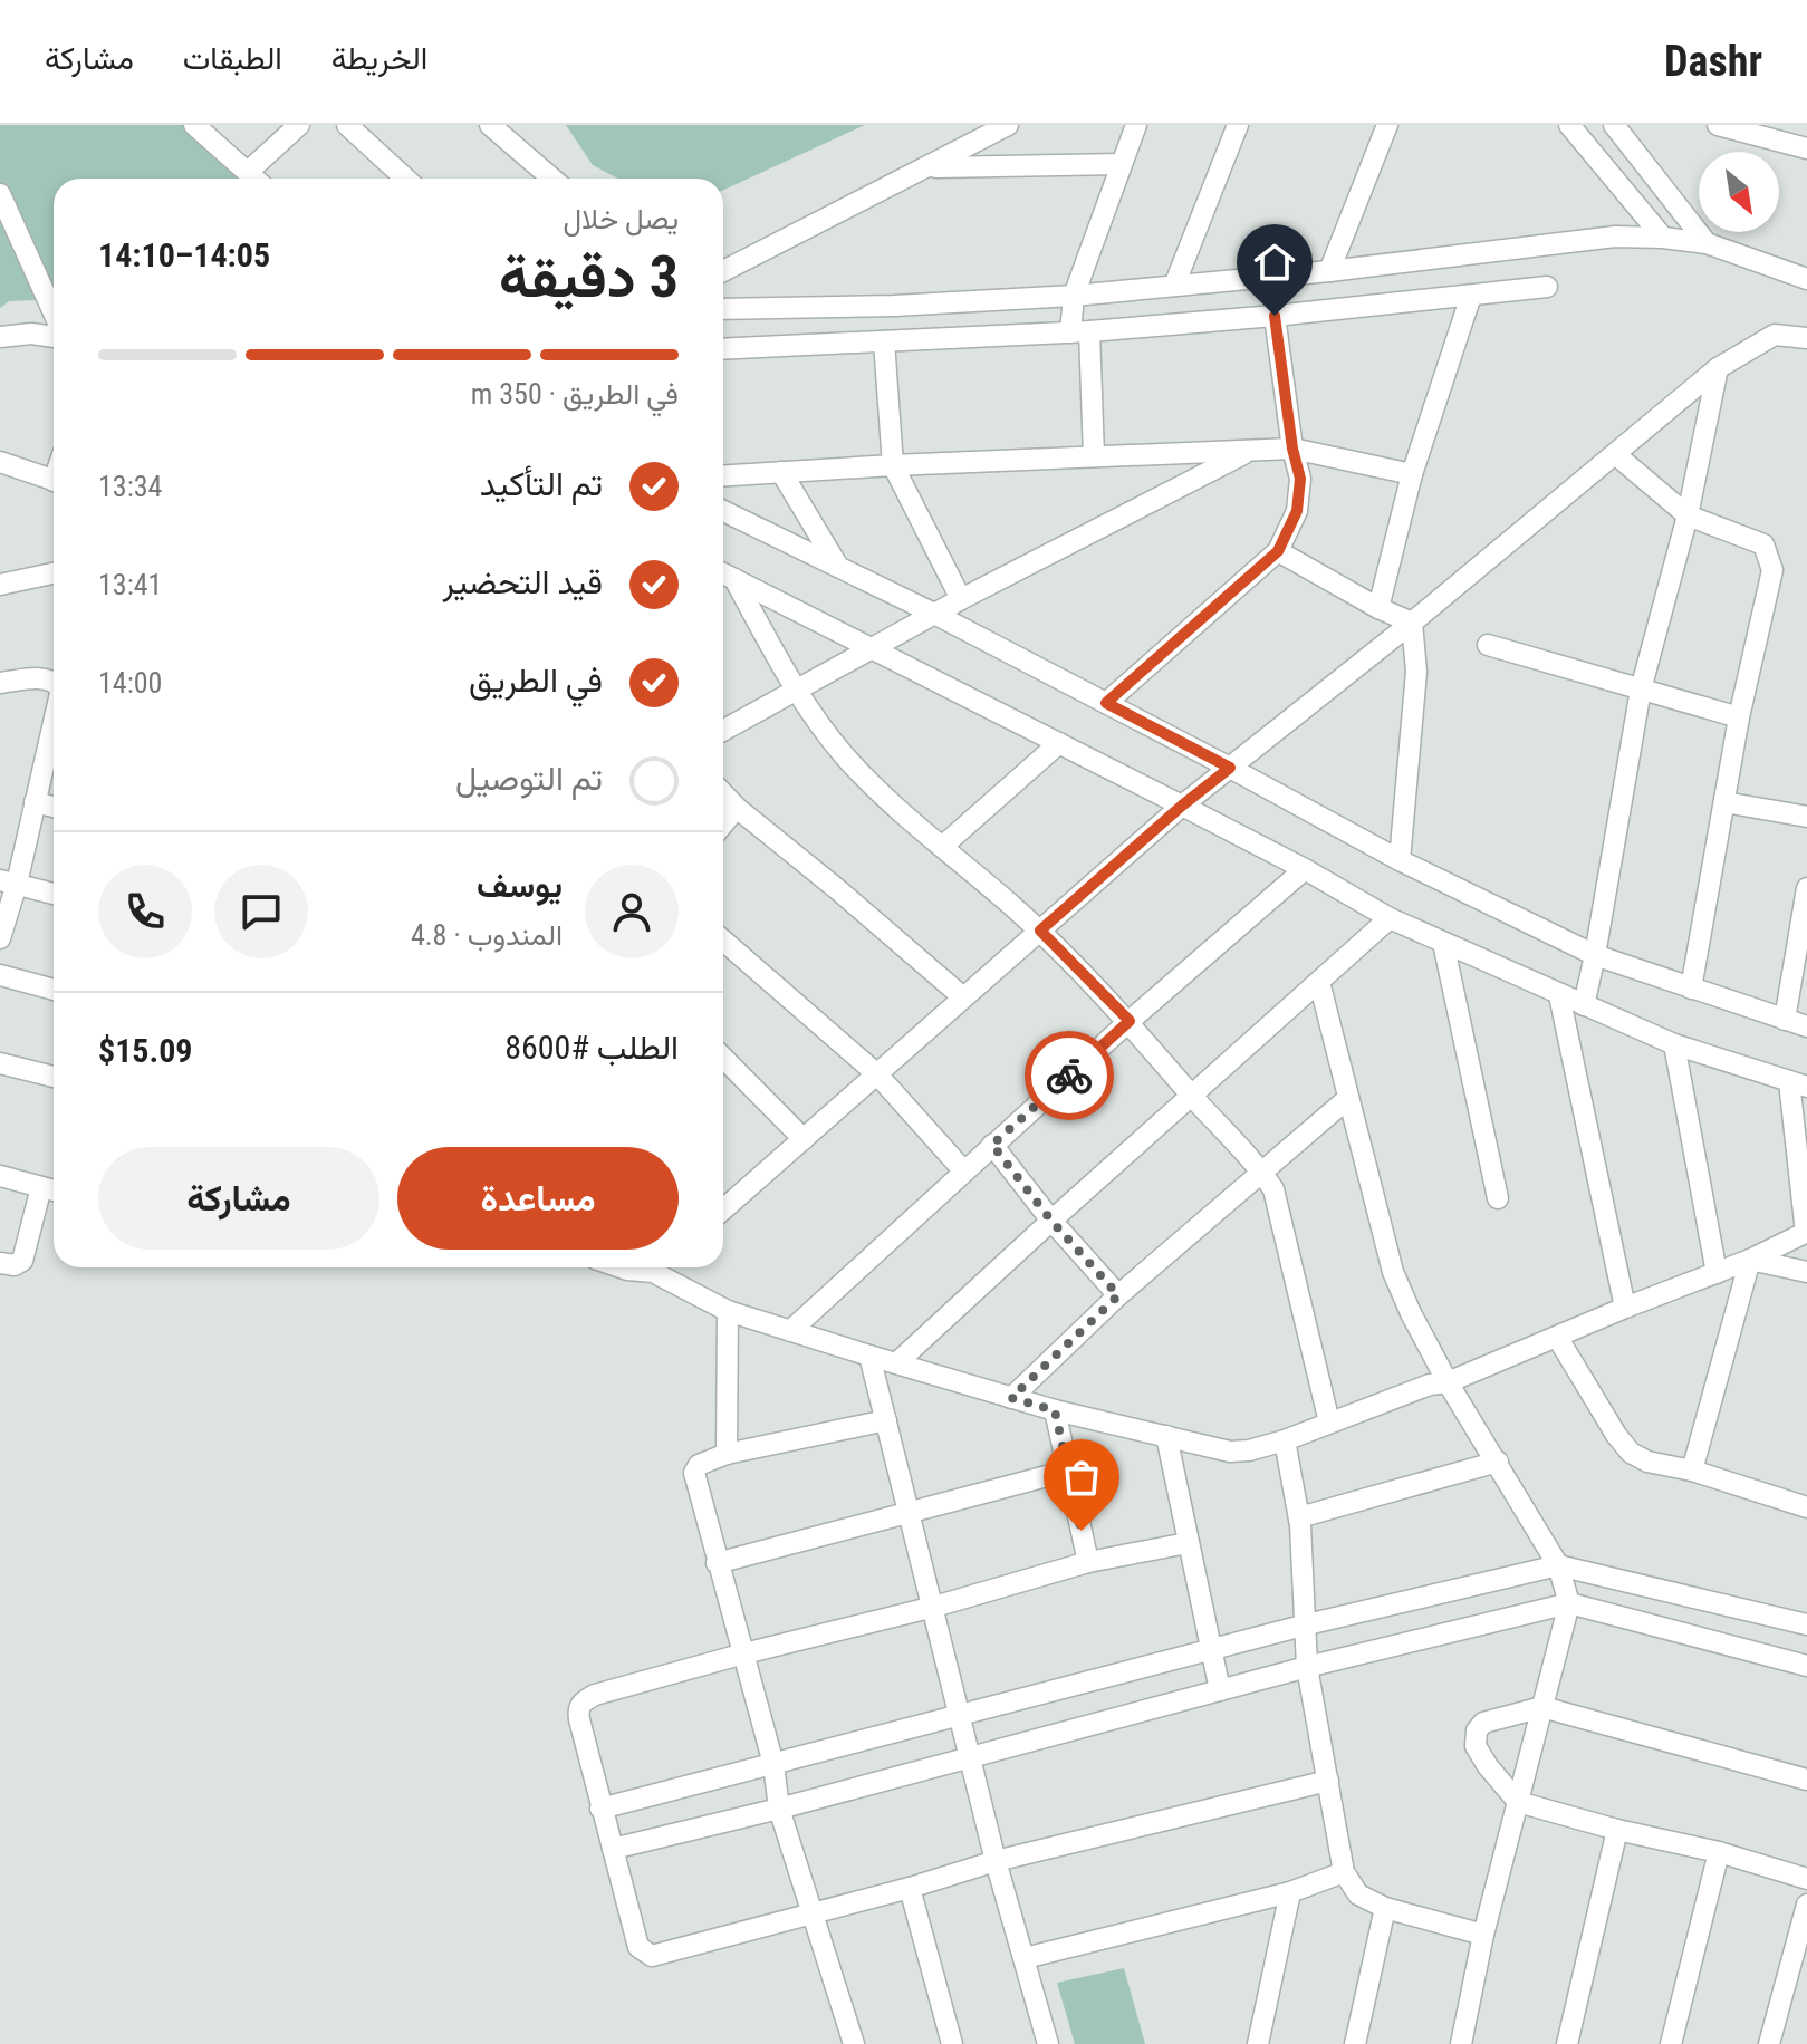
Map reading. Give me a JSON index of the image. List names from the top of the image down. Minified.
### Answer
{"north":"bottom right","page":{"header":"Dashr","nav":["الخريطة","الطبقات","مشاركة"],"heading":["3 دقيقة","يصل خلال","14:05–14:10"],"panel":["يوسف","المندوب · 4.8","الطلب #8600","$15.09"],"bar":"في الطريق · 350 m","list":[["تم التأكيد","13:34"],["قيد التحضير","13:41"],["في الطريق","14:00"],"تم التوصيل"],"buttons":["مساعدة","مشاركة"]}}
